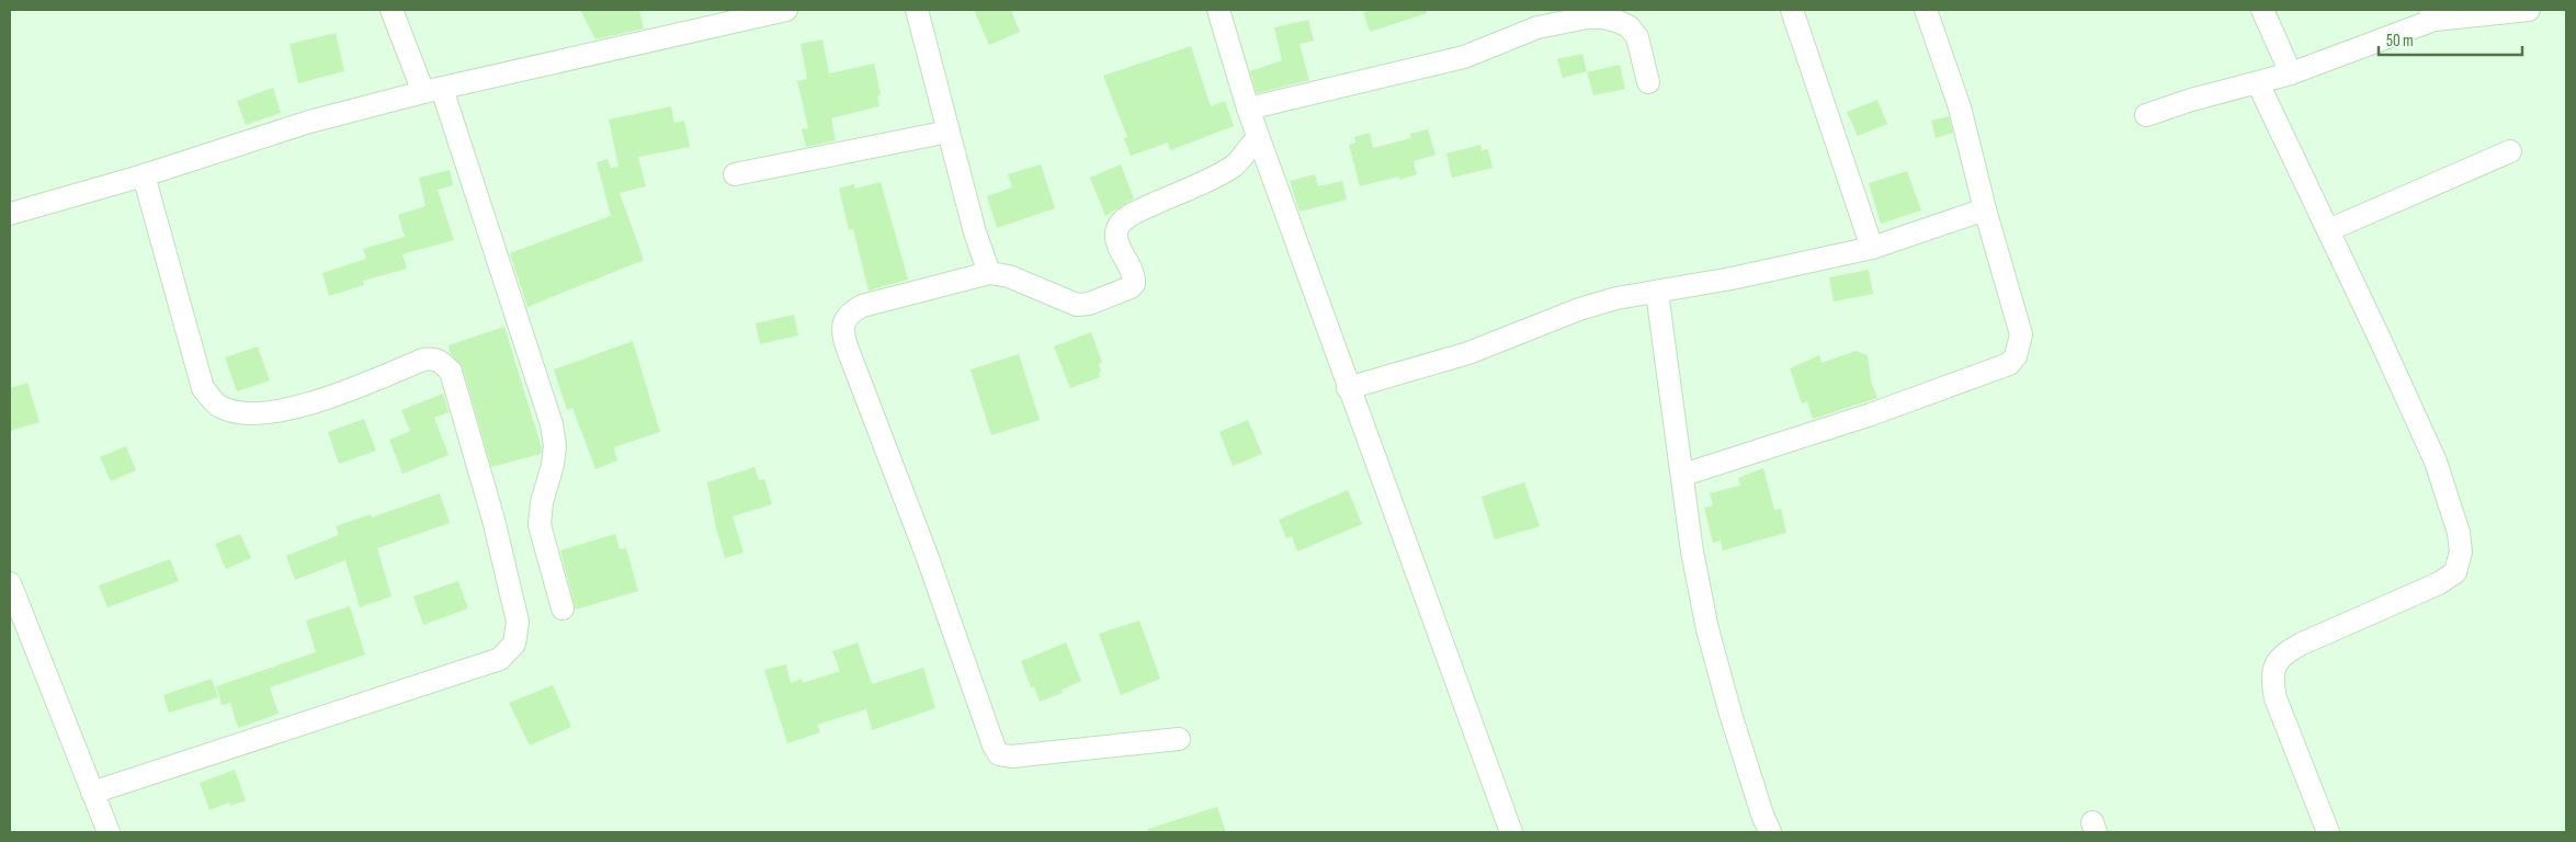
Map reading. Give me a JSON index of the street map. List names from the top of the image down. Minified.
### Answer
{"scale_bar":"50 m"}
